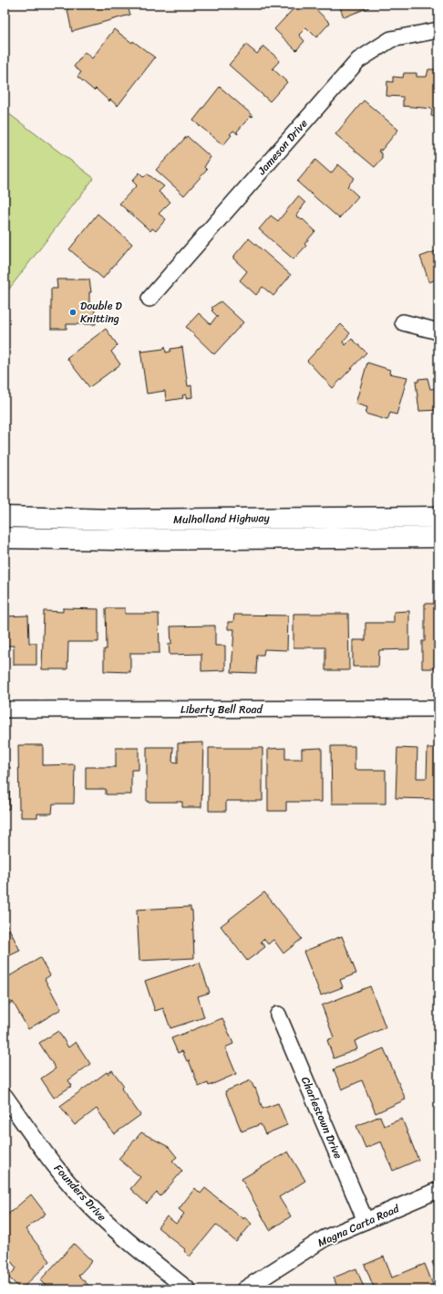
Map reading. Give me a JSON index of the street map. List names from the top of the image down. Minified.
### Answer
{"streets":{"main road":["Mulholland Highway"],"street":["Jameson Drive","Liberty Bell Road","Charlestown Drive","Founders Drive","Magna Carta Road"]},"crossings":[["Charlestown Drive","Magna Carta Road"]],"places":["Double D Knitting"]}
